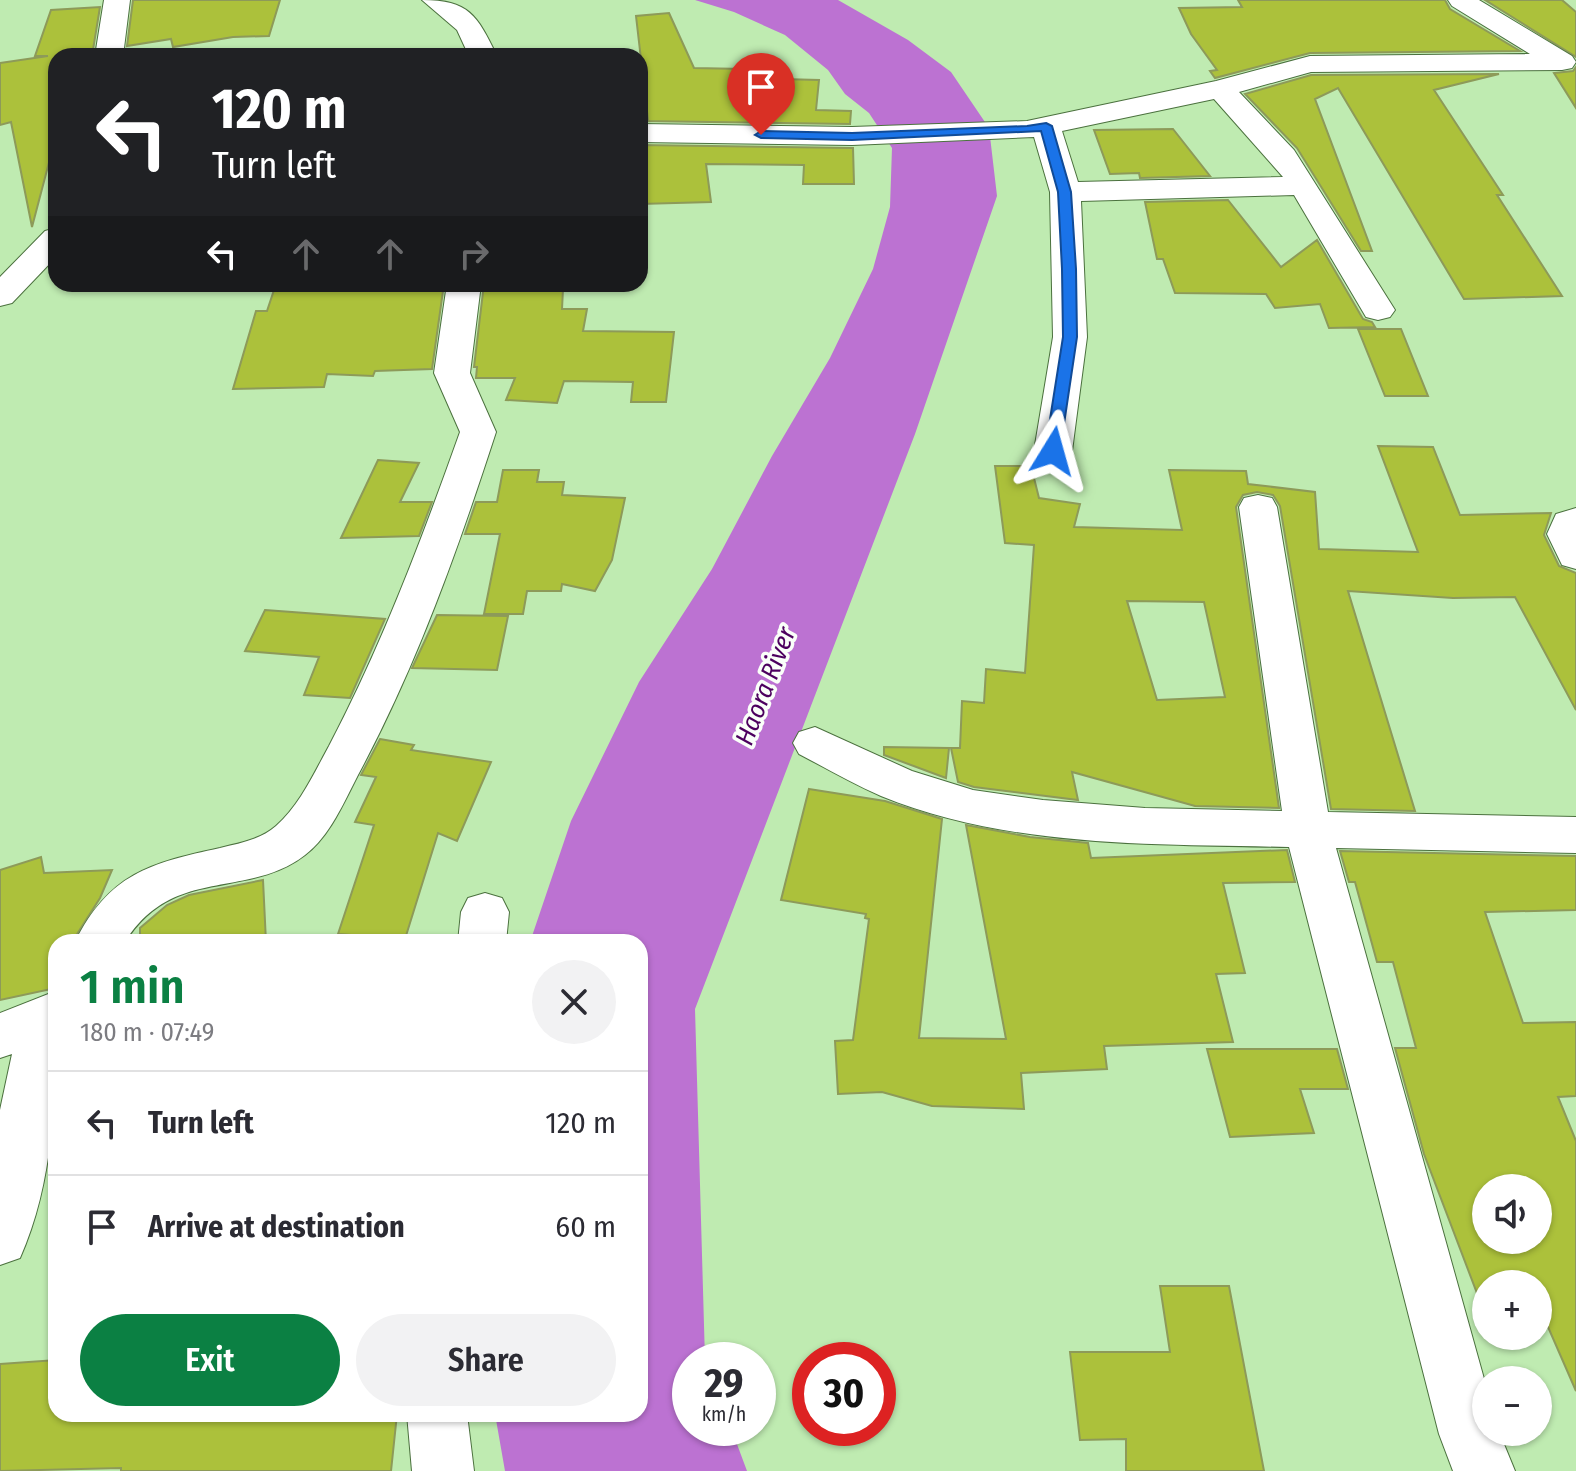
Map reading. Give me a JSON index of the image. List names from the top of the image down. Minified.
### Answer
{"water":["Haora River"],"page":{"turn":["120 m","Turn left"],"heading":["1 min","180 m · 07:49"],"list":[{"name":"Turn left","value":"120 m"},{"name":"Arrive at destination","value":"60 m"}],"map_buttons":["+","−"],"buttons":["Exit","Share"],"speed":"29 km/h","limit":"30"}}
